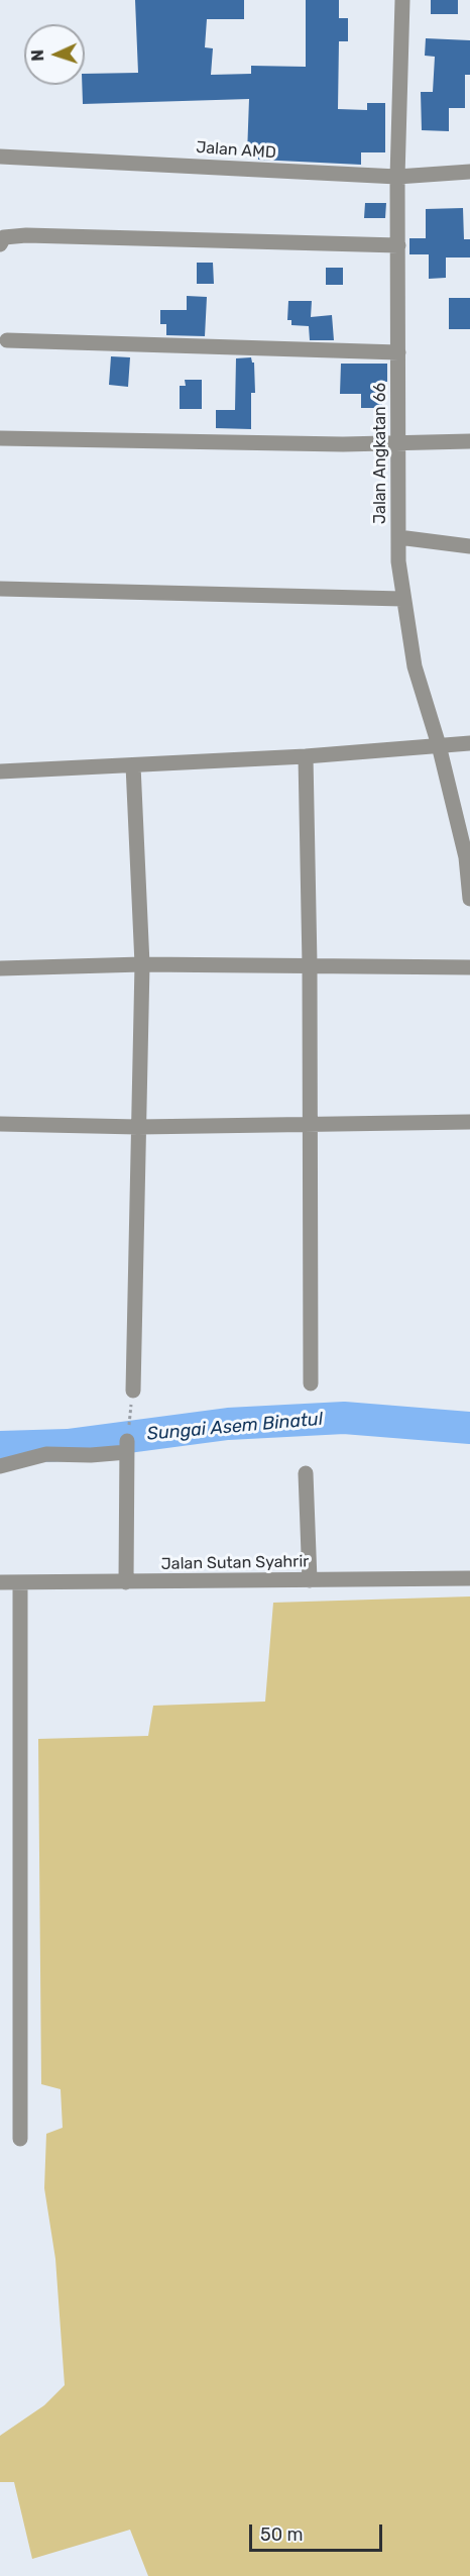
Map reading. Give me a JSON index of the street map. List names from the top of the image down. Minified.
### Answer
{"streets":{"street":["Jalan AMD","Jalan Angkatan 66","Jalan Sutan Syahrir"]},"crossings":[["Jalan AMD","Jalan Angkatan 66"]],"water":["Sungai Asem Binatul"],"scale_bar":"50 m","north":"left"}
